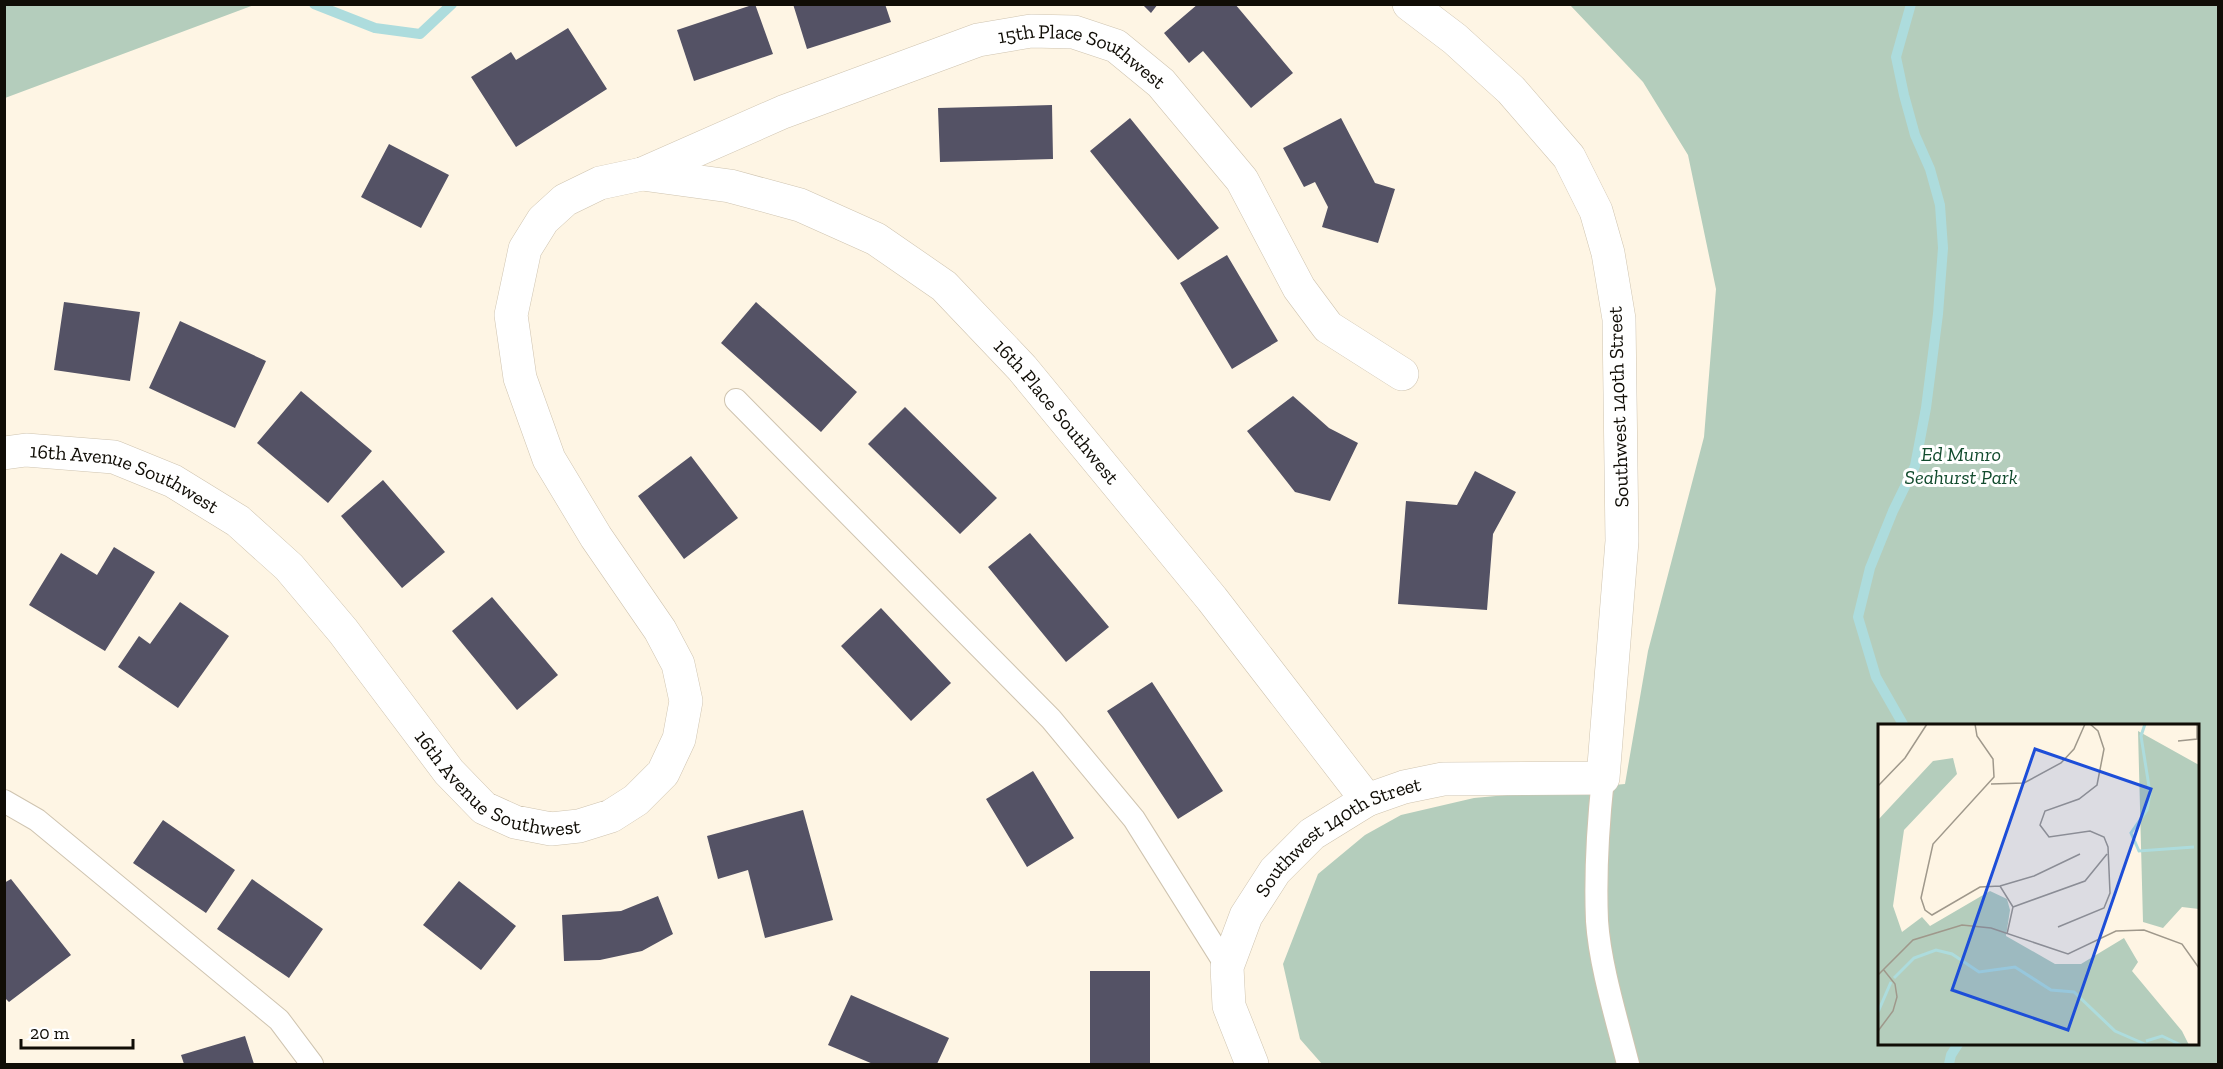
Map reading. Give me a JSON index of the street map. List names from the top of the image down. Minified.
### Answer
{"streets":{"street":["15th Place Southwest","Southwest 140th Street","16th Place Southwest","16th Avenue Southwest"]},"crossings":[["15th Place Southwest","16th Place Southwest"],["15th Place Southwest","16th Avenue Southwest"],["Southwest 140th Street","16th Place Southwest"],["16th Place Southwest","16th Avenue Southwest"]],"parks":["Ed Munro Seahurst Park"],"scale_bar":"20 m"}
